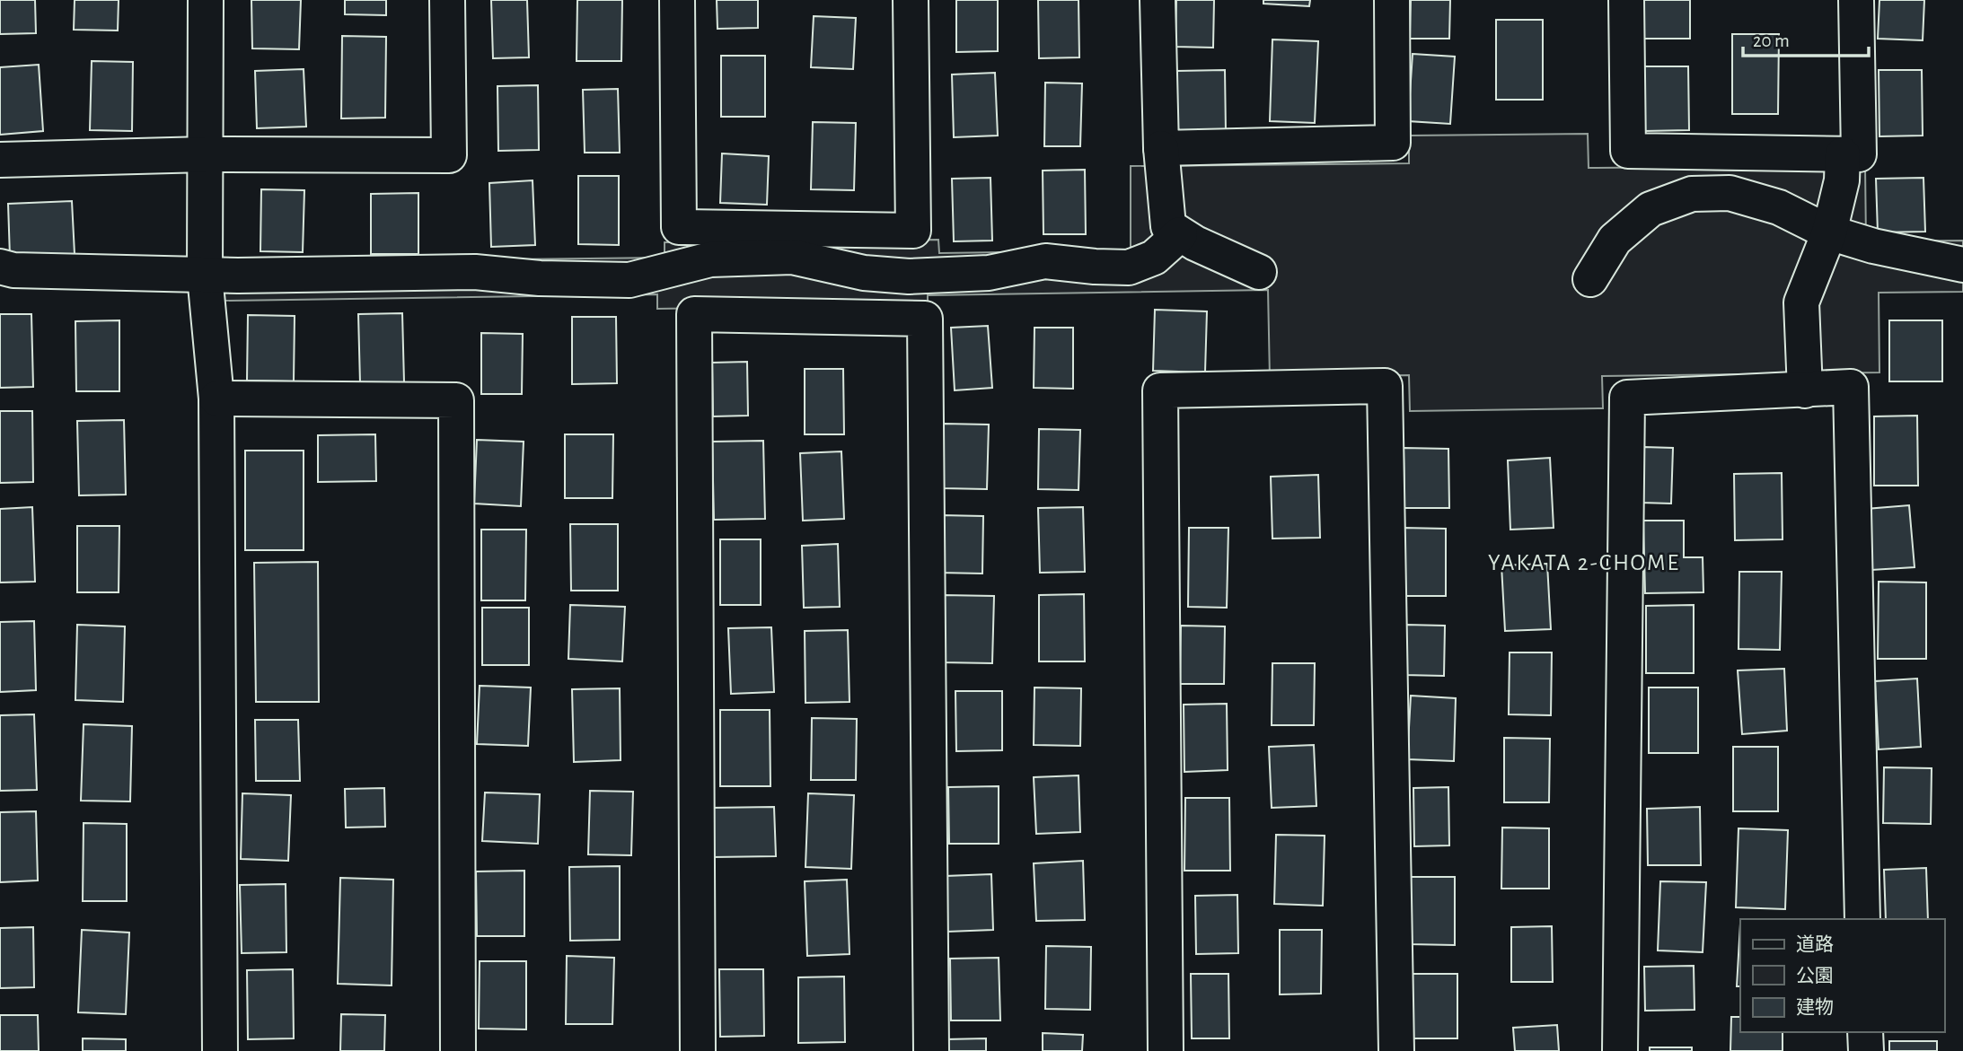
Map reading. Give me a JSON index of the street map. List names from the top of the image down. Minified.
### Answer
{"districts":["YAKATA 2-CHOME"],"legend":["道路","公園","建物"],"scale_bar":"20 m"}
